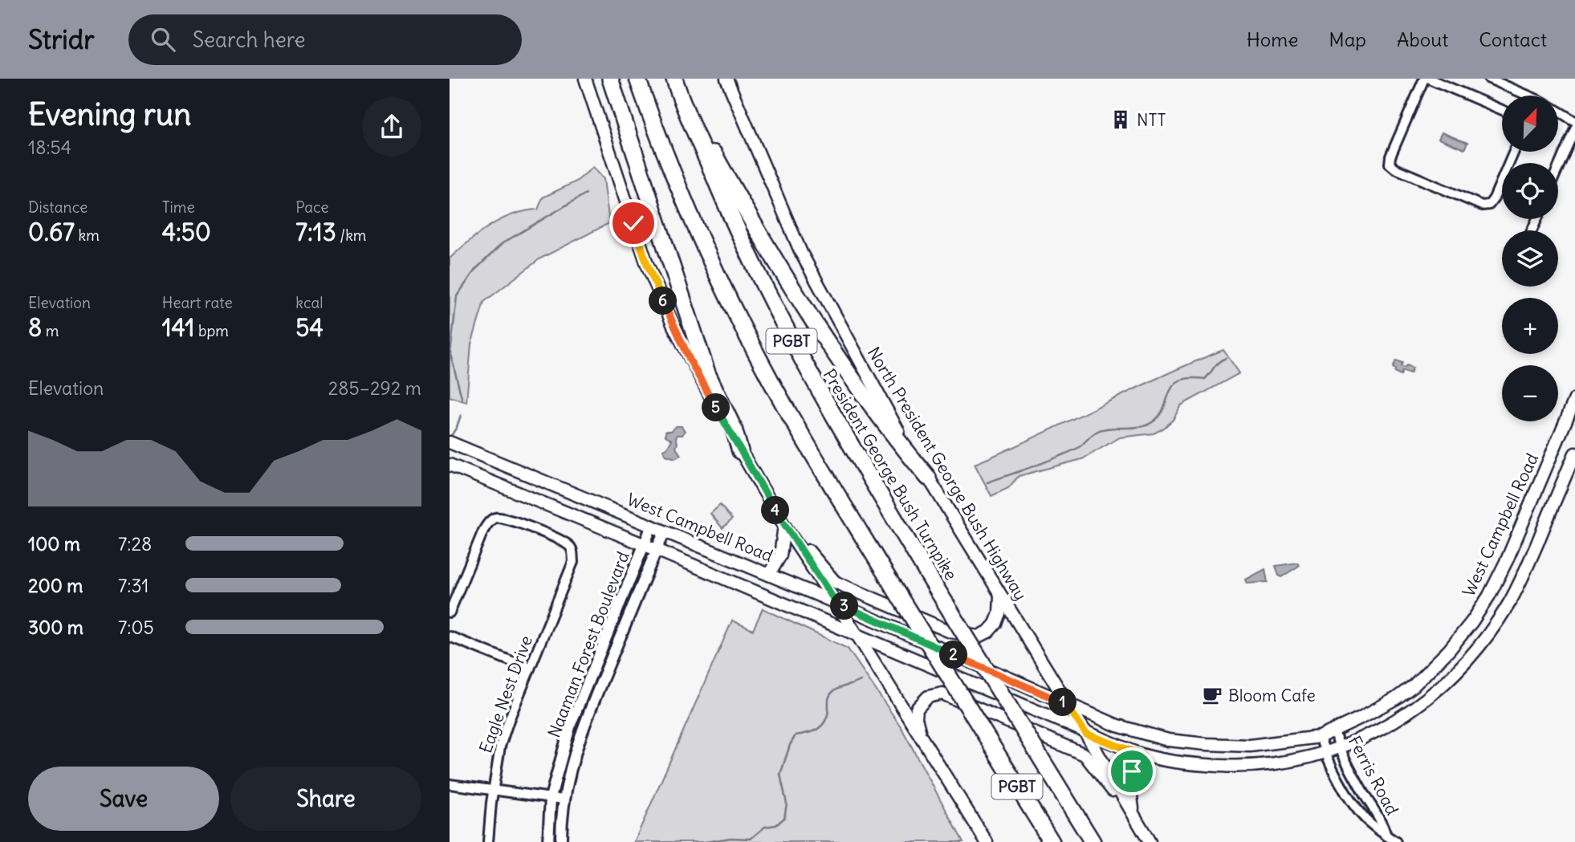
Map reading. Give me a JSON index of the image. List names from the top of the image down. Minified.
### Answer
{"streets":{"highway":["PGBT","President George Bush Turnpike"],"main road":["North President George Bush Highway","West Campbell Road"],"street":["Naaman Forest Boulevard","Eagle Nest Drive","Ferris Road"]},"crossings":[["North President George Bush Highway","West Campbell Road"],["West Campbell Road","Naaman Forest Boulevard"],["West Campbell Road","Ferris Road"]],"places":{"building":["NTT"],"cafe":["Bloom Cafe"]},"north":"top right","page":{"header":"Stridr","search":"Search here","nav":["Home","Map","About","Contact"],"heading":["Evening run","18:54"],"map_buttons":["+","−"],"stats":[["Distance","0.67 km"],["Time","4:50"],["Pace","7:13 /km"],["Elevation","8 m"],["Heart rate","141 bpm"],["kcal","54"]],"pins":["6","5","4","3","2","1"],"chart":["Elevation","285–292 m"],"list":[{"name":"100 m","note":"7:28"},{"name":"200 m","note":"7:31"},{"name":"300 m","note":"7:05"}],"buttons":["Save","Share"]}}
